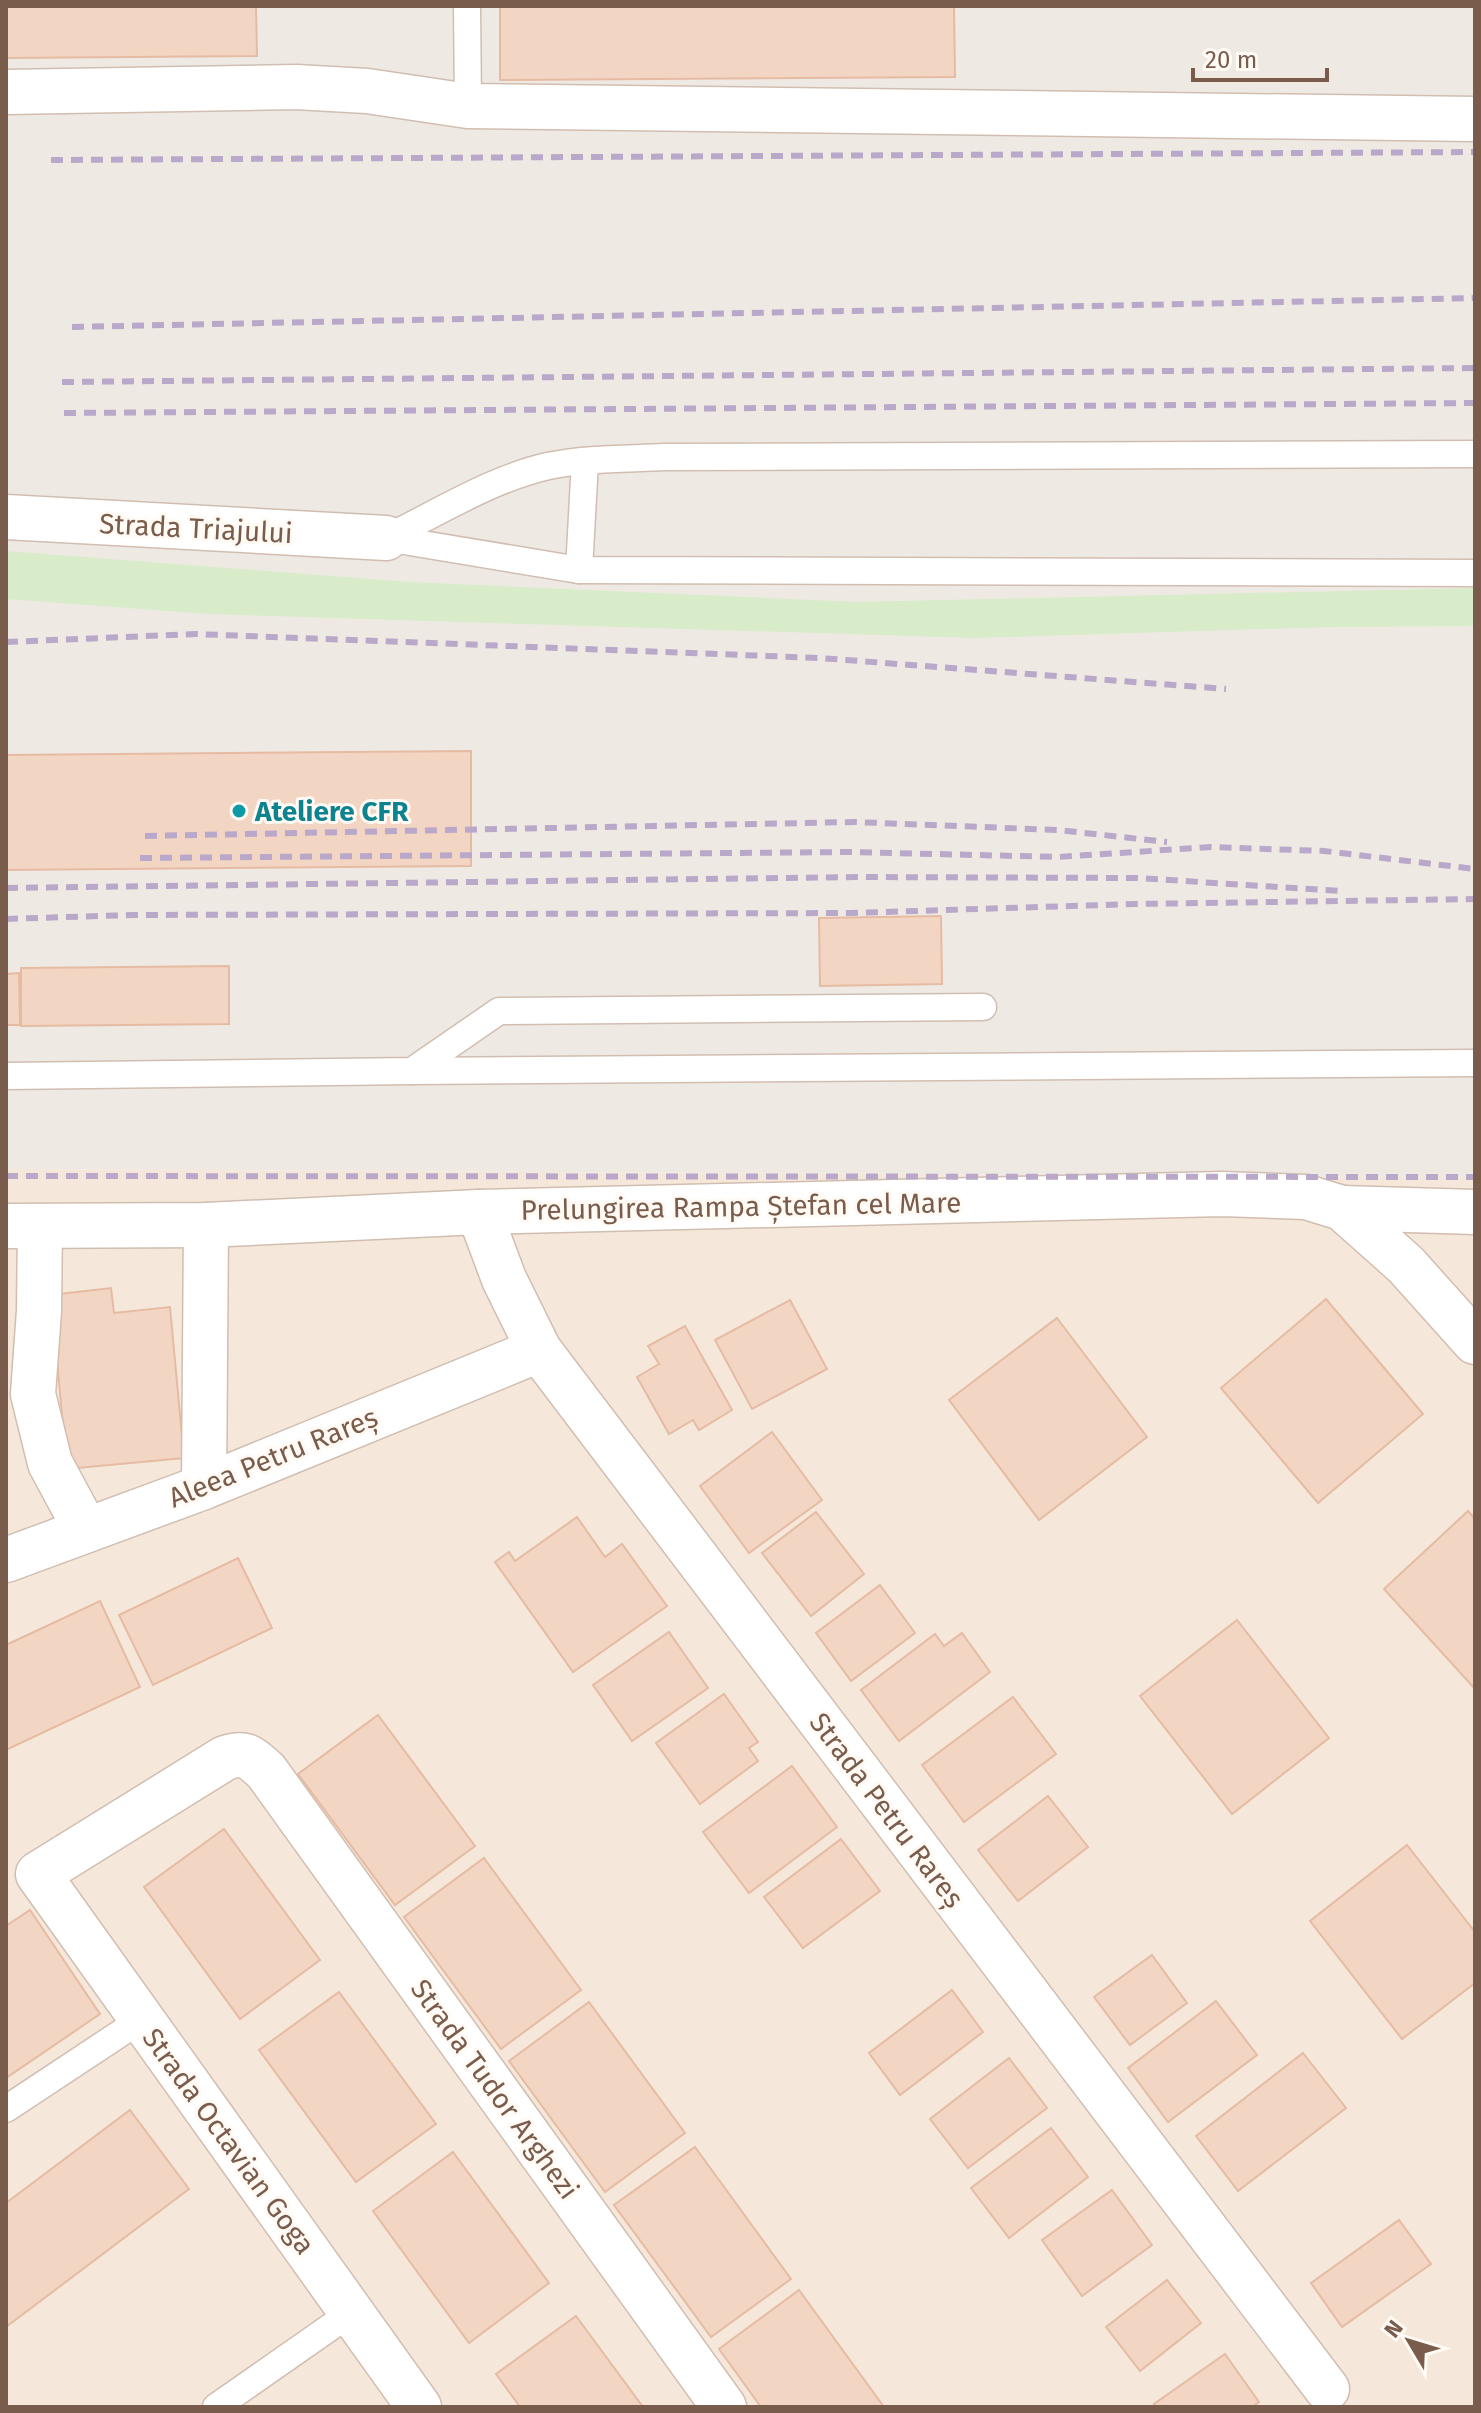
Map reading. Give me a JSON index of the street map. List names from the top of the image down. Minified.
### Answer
{"streets":{"street":["Strada Triajului","Prelungirea Rampa Ștefan cel Mare","Aleea Petru Rareș","Strada Petru Rareș","Strada Tudor Arghezi","Strada Octavian Goga"]},"crossings":[["Prelungirea Rampa Ștefan cel Mare","Strada Petru Rareș"],["Aleea Petru Rareș","Strada Petru Rareș"],["Strada Tudor Arghezi","Strada Octavian Goga"]],"places":["Ateliere CFR"],"scale_bar":"20 m","north":"top left"}
